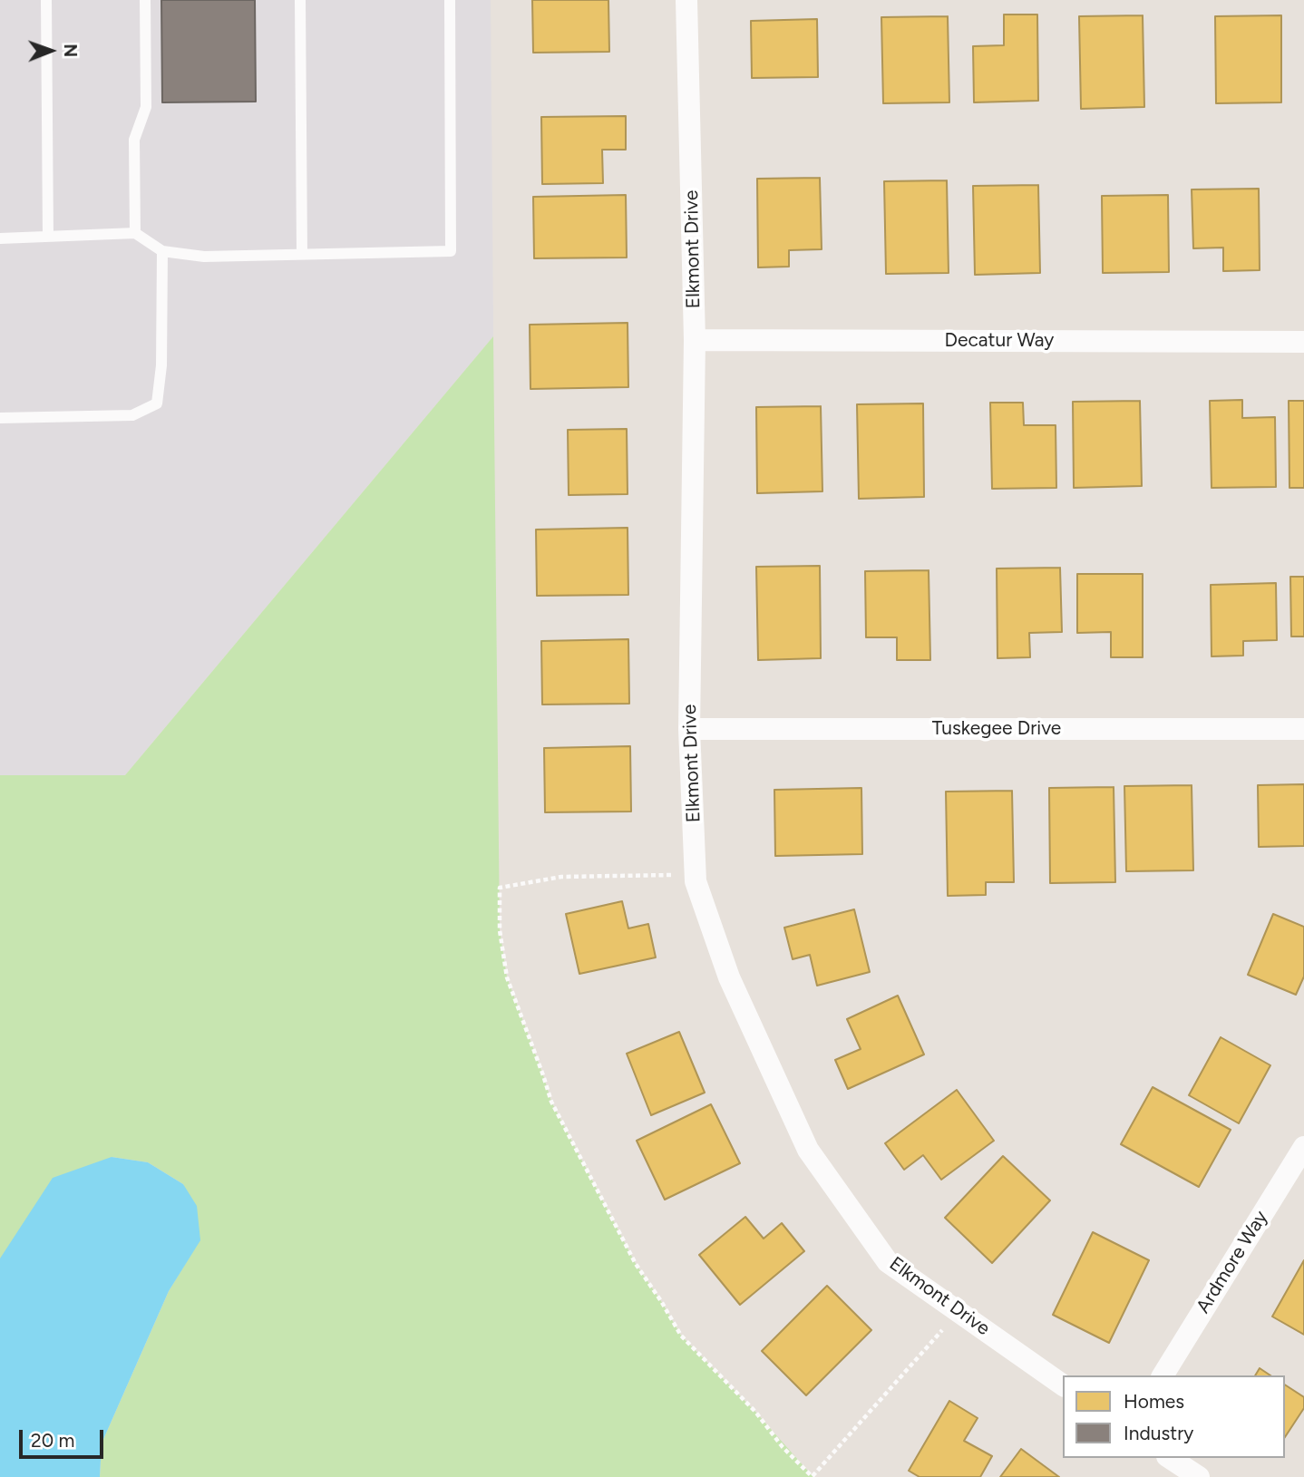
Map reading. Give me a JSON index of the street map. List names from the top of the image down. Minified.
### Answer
{"streets":{"street":["Elkmont Drive","Decatur Way","Tuskegee Drive","Ardmore Way"]},"crossings":[["Elkmont Drive","Decatur Way"],["Elkmont Drive","Tuskegee Drive"]],"legend":["Homes","Industry"],"scale_bar":"20 m","north":"right"}
